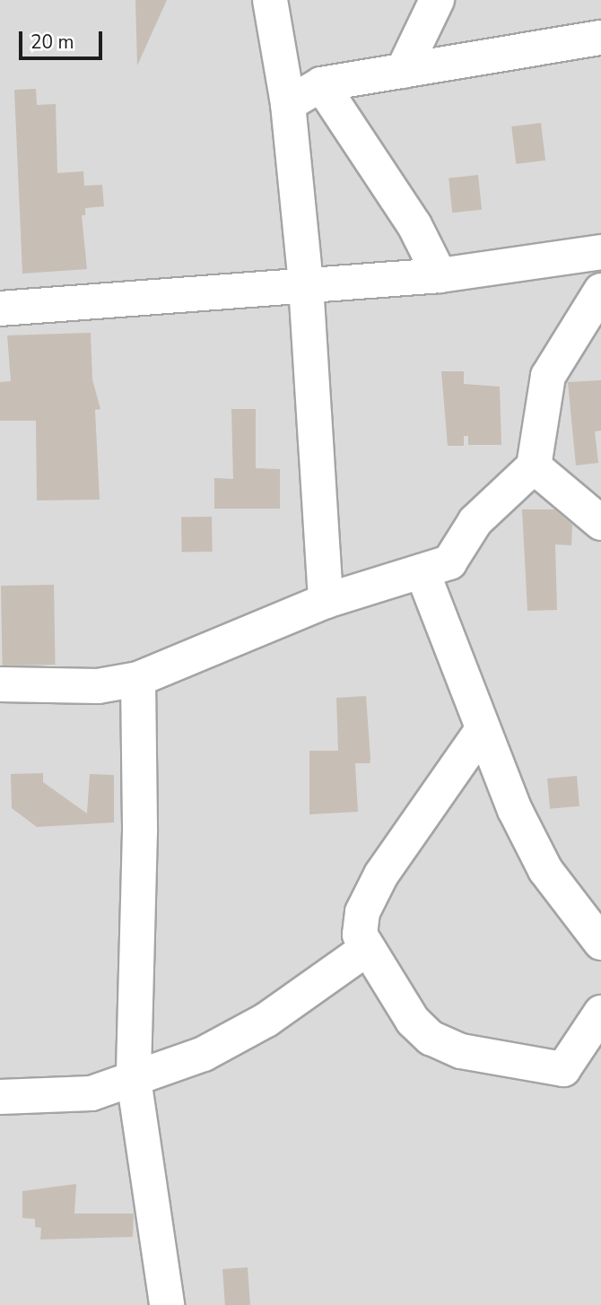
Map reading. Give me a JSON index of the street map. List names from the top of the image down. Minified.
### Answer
{"scale_bar":"20 m"}
